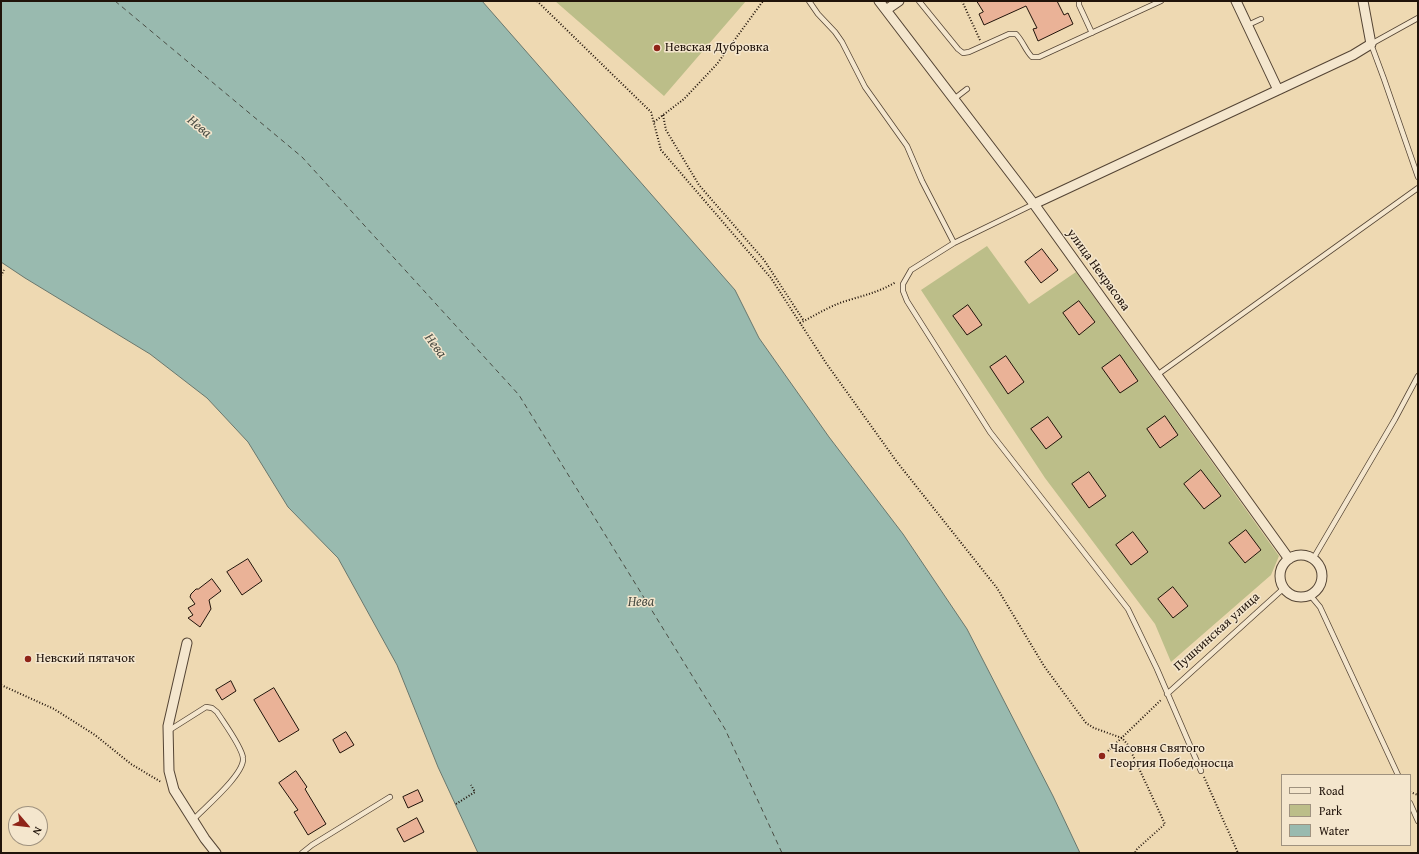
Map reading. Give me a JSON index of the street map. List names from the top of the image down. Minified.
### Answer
{"streets":{"street":["улица Некрасова"],"lane":["Пушкинская улица"]},"crossings":[["улица Некрасова","Пушкинская улица"]],"water":["Нева"],"places":["Невская Дубровка","Невский пятачок","Часовня Святого Георгия Победоносца"],"legend":["Road","Park","Water"],"north":"bottom right"}
